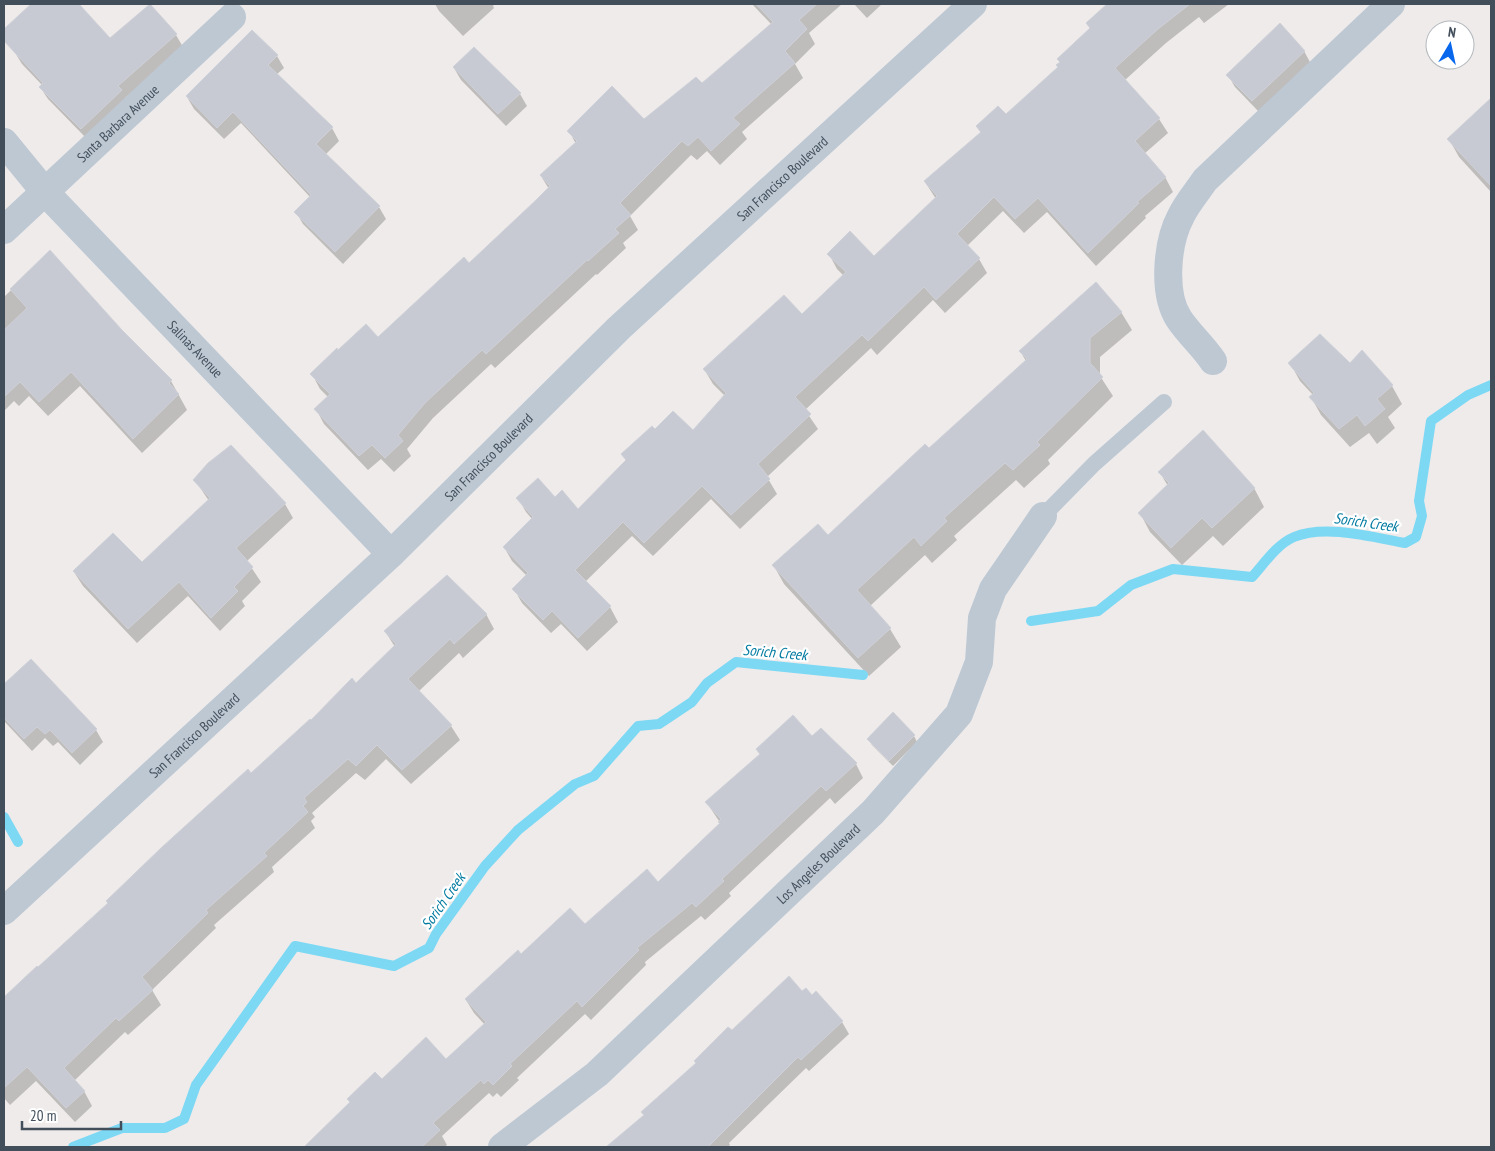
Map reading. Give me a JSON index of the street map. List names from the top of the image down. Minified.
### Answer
{"streets":{"street":["Santa Barbara Avenue","San Francisco Boulevard","Salinas Avenue","Los Angeles Boulevard"]},"crossings":[["Santa Barbara Avenue","Salinas Avenue"],["San Francisco Boulevard","Salinas Avenue"]],"water":["Sorich Creek"],"scale_bar":"20 m","north":"top"}
